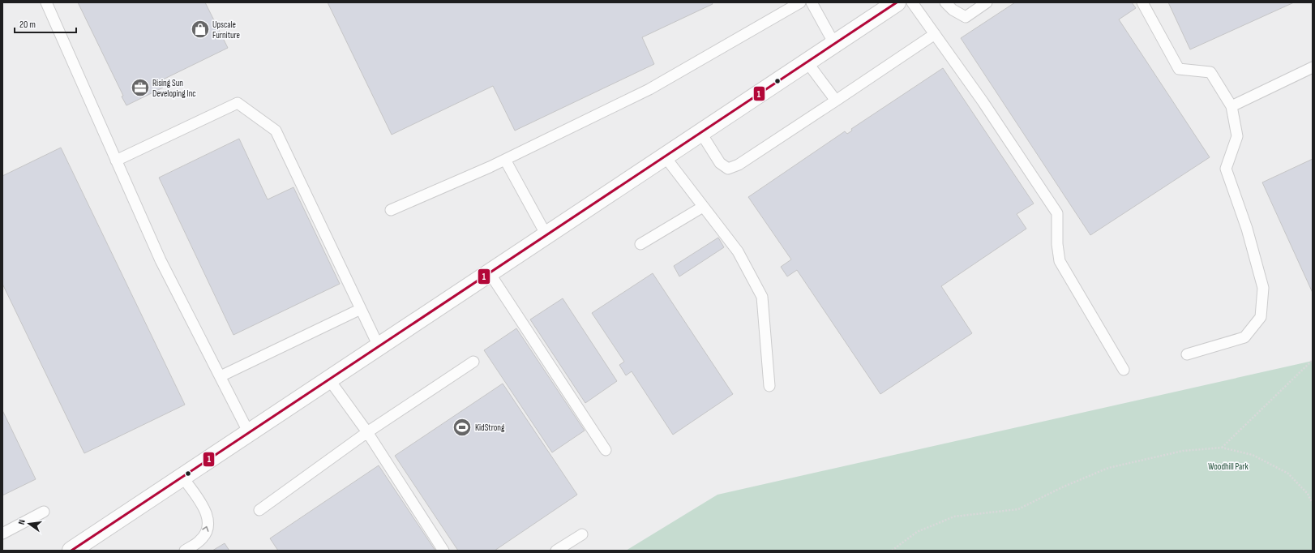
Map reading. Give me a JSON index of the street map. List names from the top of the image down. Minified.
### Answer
{"parks":["Woodhill Park"],"places":{"shop":["Upscale Furniture"],"office":["Rising Sun Developing Inc"],"sports":["KidStrong"]},"lines":["transit line 1"],"scale_bar":"20 m","north":"left"}
